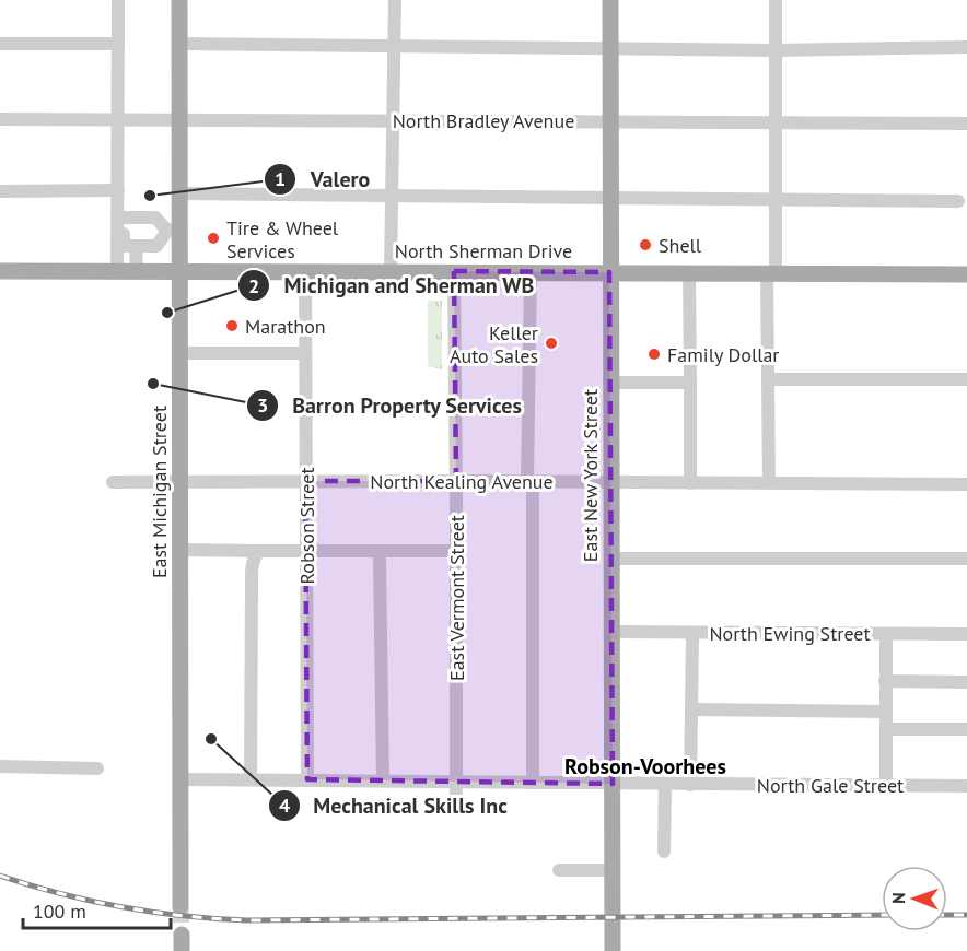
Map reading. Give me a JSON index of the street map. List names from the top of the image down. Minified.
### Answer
{"streets":{"main road":["North Sherman Drive","East New York Street","East Michigan Street"],"street":["North Bradley Avenue","North Kealing Avenue","Robson Street","East Vermont Street","North Ewing Street","North Gale Street"]},"crossings":[["North Bradley Avenue","East New York Street"],["North Bradley Avenue","East Michigan Street"],["North Sherman Drive","East New York Street"],["North Sherman Drive","East Michigan Street"],["North Sherman Drive","Robson Street"],["North Sherman Drive","East Vermont Street"],["East New York Street","North Kealing Avenue"],["East New York Street","North Ewing Street"],["East New York Street","North Gale Street"],["North Kealing Avenue","East Michigan Street"],["North Kealing Avenue","Robson Street"],["North Kealing Avenue","East Vermont Street"],["East Michigan Street","North Gale Street"],["Robson Street","North Gale Street"],["East Vermont Street","North Gale Street"]],"districts":["Robson-Voorhees"],"places":["Valero","Tire & Wheel Services","Shell","Michigan and Sherman WB","Marathon","Keller Auto Sales","Family Dollar","Barron Property Services","Mechanical Skills Inc"],"scale_bar":"100 m","north":"left"}
